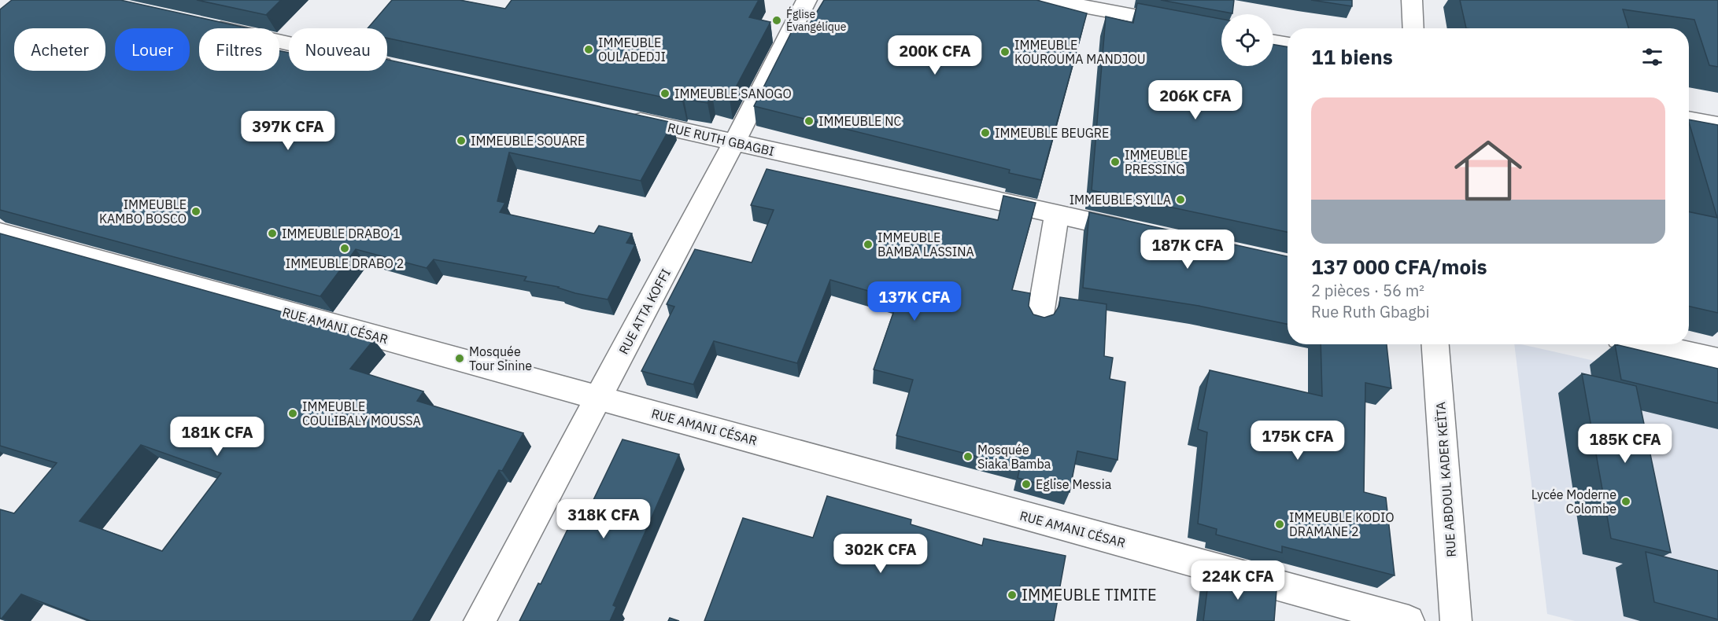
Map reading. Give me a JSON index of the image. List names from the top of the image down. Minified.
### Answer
{"streets":{"street":["RUE RUTH GBAGBI","RUE ATTA KOFFI","RUE AMANI CÉSAR","RUE ABDOUL KADER KEÏTA"]},"crossings":[["RUE RUTH GBAGBI","RUE ATTA KOFFI"],["RUE ATTA KOFFI","RUE AMANI CÉSAR"]],"places":["Église Évangélique","IMMEUBLE OULADEDJI","IMMEUBLE KOUROUMA MANDJOU","IMMEUBLE SANOGO","IMMEUBLE NC","IMMEUBLE BEUGRE","IMMEUBLE SOUARE","IMMEUBLE PRESSING","IMMEUBLE SYLLA","IMMEUBLE KAMBO BOSCO","IMMEUBLE DRABO 1","IMMEUBLE BAMBA LASSINA","IMMEUBLE DRABO 2","Mosquée Tour Sinine","IMMEUBLE COULIBALY MOUSSA","Mosquée Siaka Bamba","Eglise Messia","Lycée Moderne Colombe","IMMEUBLE KODIO DRAMANE 2","IMMEUBLE TIMITE"],"page":{"chip":["Acheter","Louer","Filtres","Nouveau"],"heading":"11 biens","price":["200K CFA","206K CFA","397K CFA","187K CFA","137K CFA","181K CFA","175K CFA","185K CFA","318K CFA","302K CFA","224K CFA"],"list":[{"name":"137 000 CFA/mois","note":"2 pièces · 56 m² · Rue Ruth Gbagbi"}]}}
